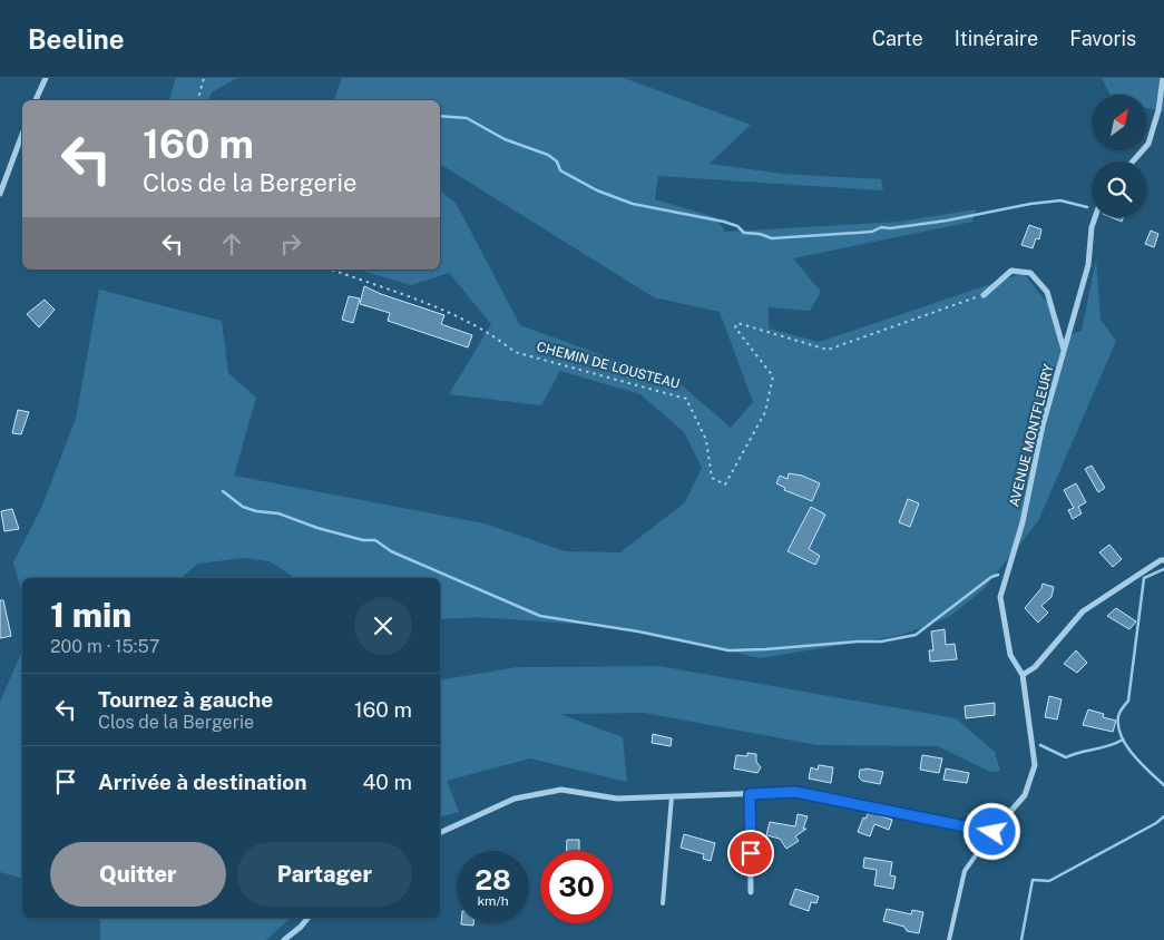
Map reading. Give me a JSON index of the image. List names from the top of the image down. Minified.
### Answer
{"streets":{"street":["AVENUE MONTFLEURY"],"path":["CHEMIN DE LOUSTEAU"]},"north":"top right","page":{"header":"Beeline","nav":["Carte","Itinéraire","Favoris"],"turn":["160 m","Clos de la Bergerie"],"heading":["1 min","200 m · 15:57"],"list":[{"name":"Tournez à gauche","note":"Clos de la Bergerie","value":"160 m"},{"name":"Arrivée à destination","value":"40 m"}],"buttons":["Quitter","Partager"],"speed":"28 km/h","limit":"30"}}
